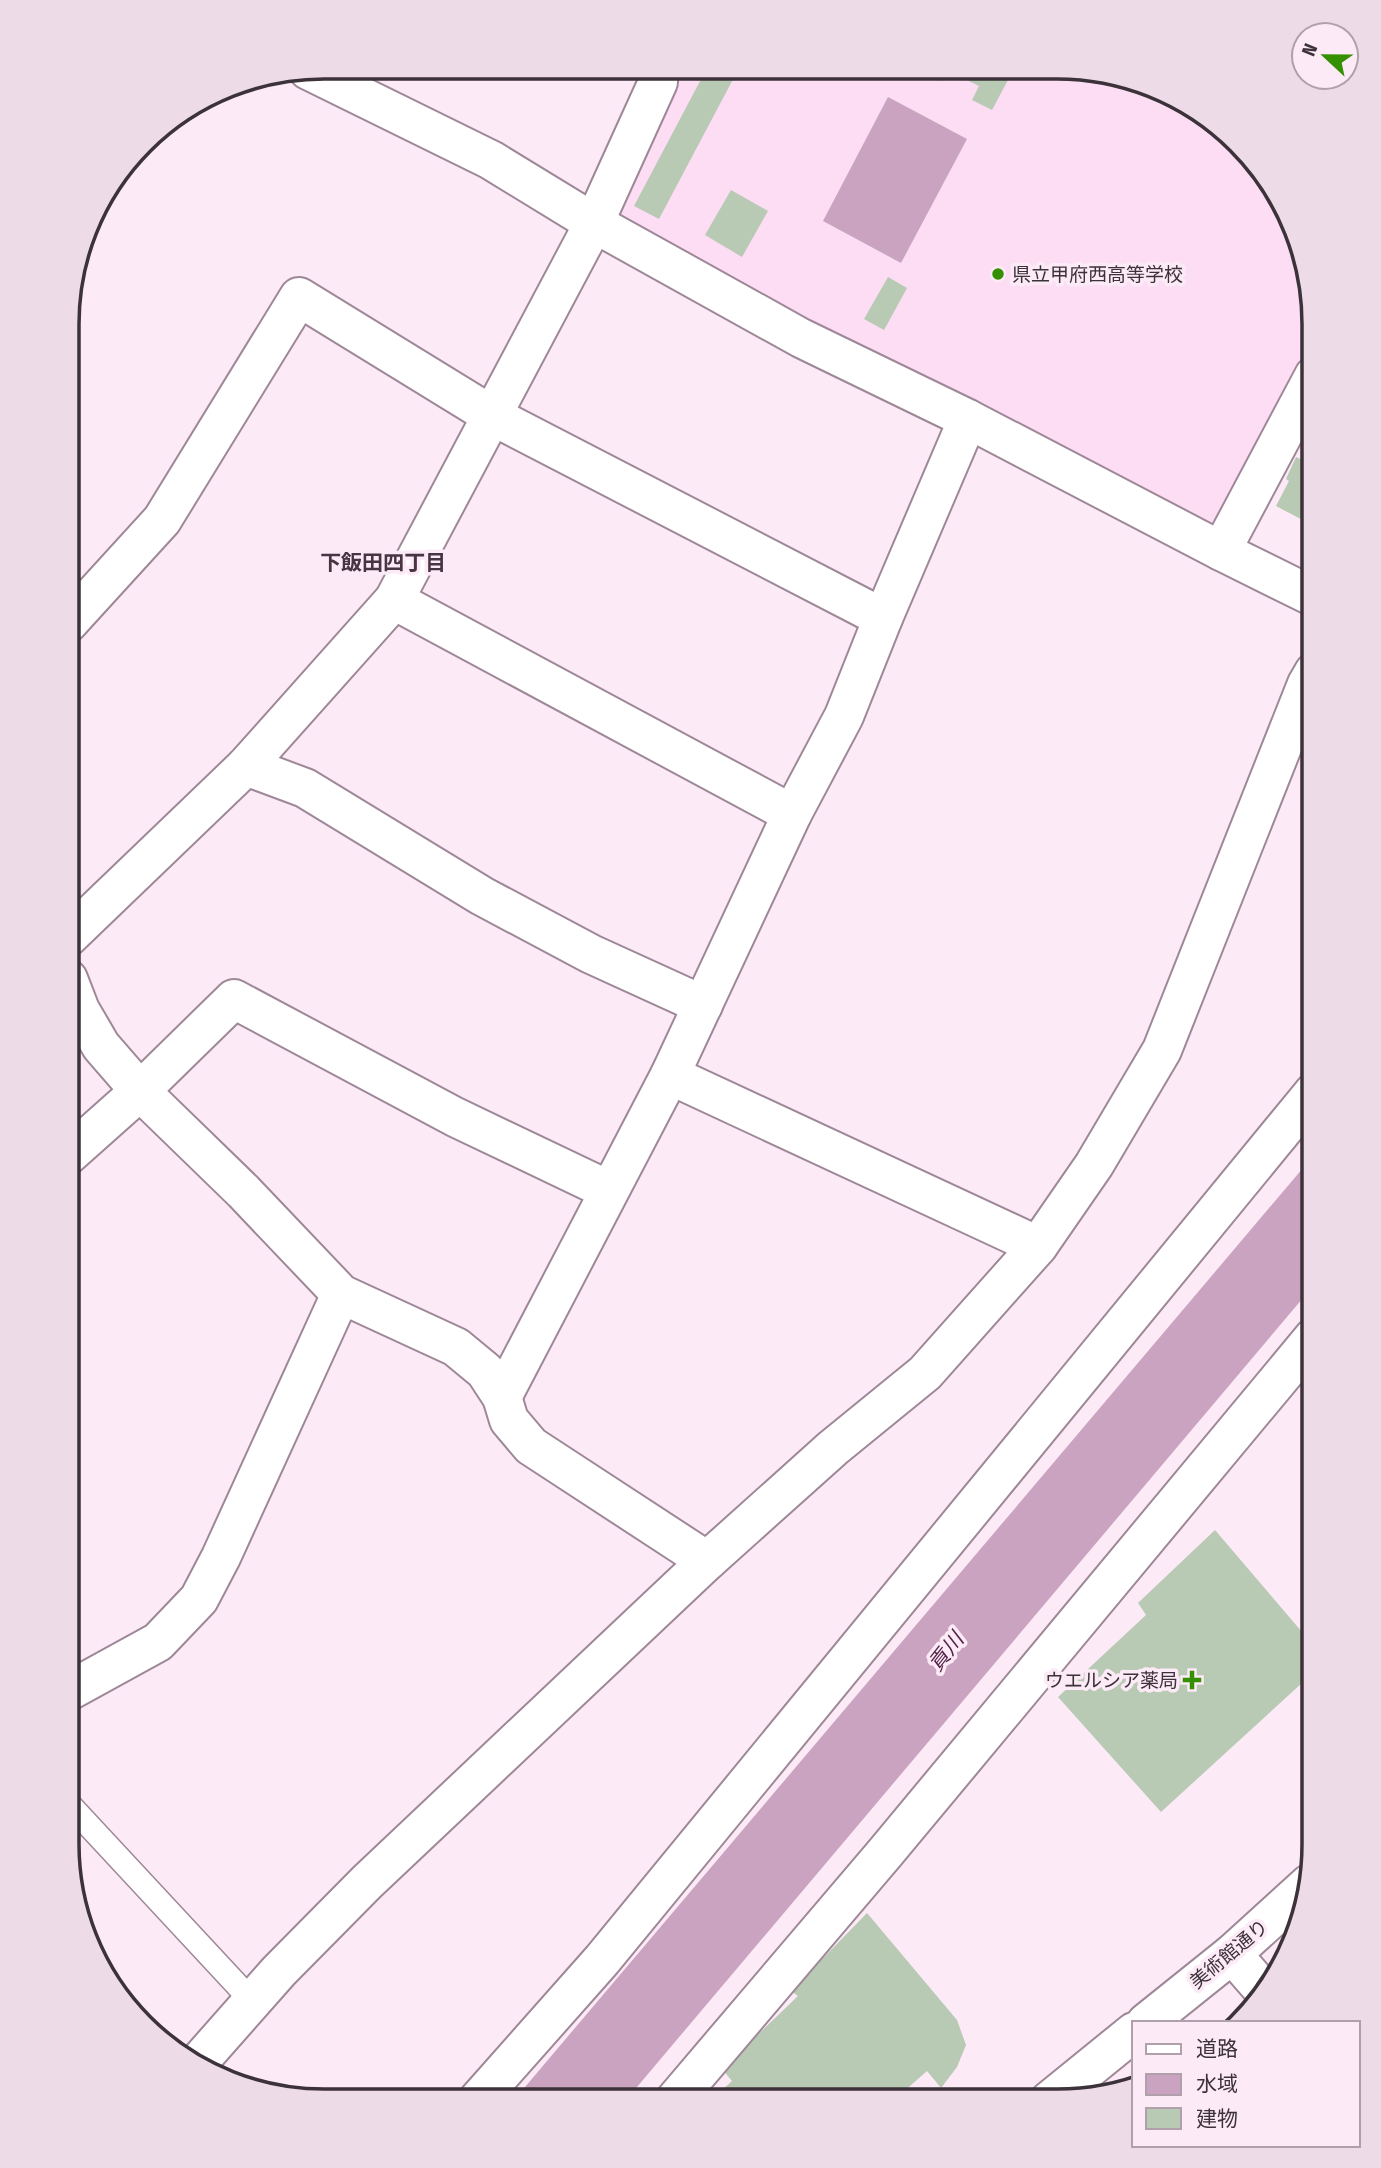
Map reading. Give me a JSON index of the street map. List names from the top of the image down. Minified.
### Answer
{"streets":{"main road":["美術館通り"]},"districts":["下飯田四丁目"],"water":["貢川"],"places":{"other":["県立甲府西高等学校"],"health":["ウエルシア薬局"]},"legend":["道路","水域","建物"],"north":"left"}
